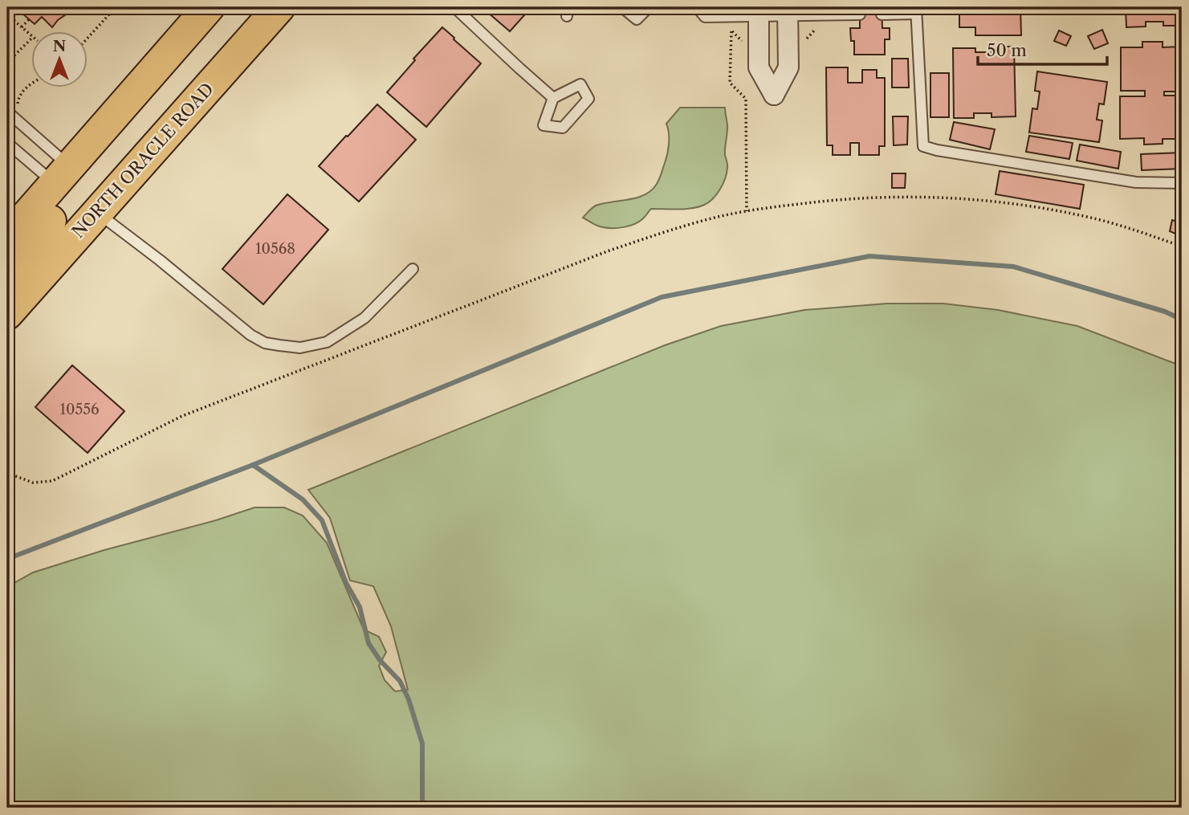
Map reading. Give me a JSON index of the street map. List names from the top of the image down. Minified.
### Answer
{"streets":{"highway":["NORTH ORACLE ROAD"]},"house_numbers":["10568","10556"],"scale_bar":"50 m","north":"top"}
